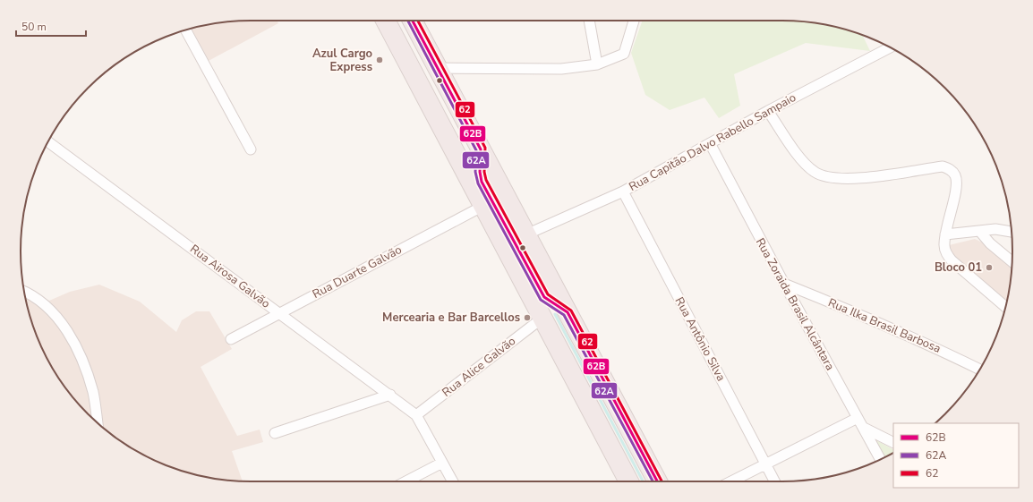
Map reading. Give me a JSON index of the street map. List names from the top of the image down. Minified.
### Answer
{"streets":{"street":["Rua Capitão Dalvo Rabello Sampaio","Rua Duarte Galvão","Rua Airosa Galvão","Rua Zoraida Brasil Alcântara","Rua Ilka Brasil Barbosa","Rua Antônio Silva","Rua Alice Galvão"]},"crossings":[["Rua Capitão Dalvo Rabello Sampaio","Rua Zoraida Brasil Alcântara"],["Rua Capitão Dalvo Rabello Sampaio","Rua Antônio Silva"],["Rua Duarte Galvão","Rua Airosa Galvão"],["Rua Airosa Galvão","Rua Alice Galvão"],["Rua Zoraida Brasil Alcântara","Rua Ilka Brasil Barbosa"]],"places":["Azul Cargo Express","Bloco 01","Mercearia e Bar Barcellos"],"lines":["transit line 62B","transit line 62A","transit line 62"],"legend":["62B","62A","62"],"scale_bar":"50 m"}
